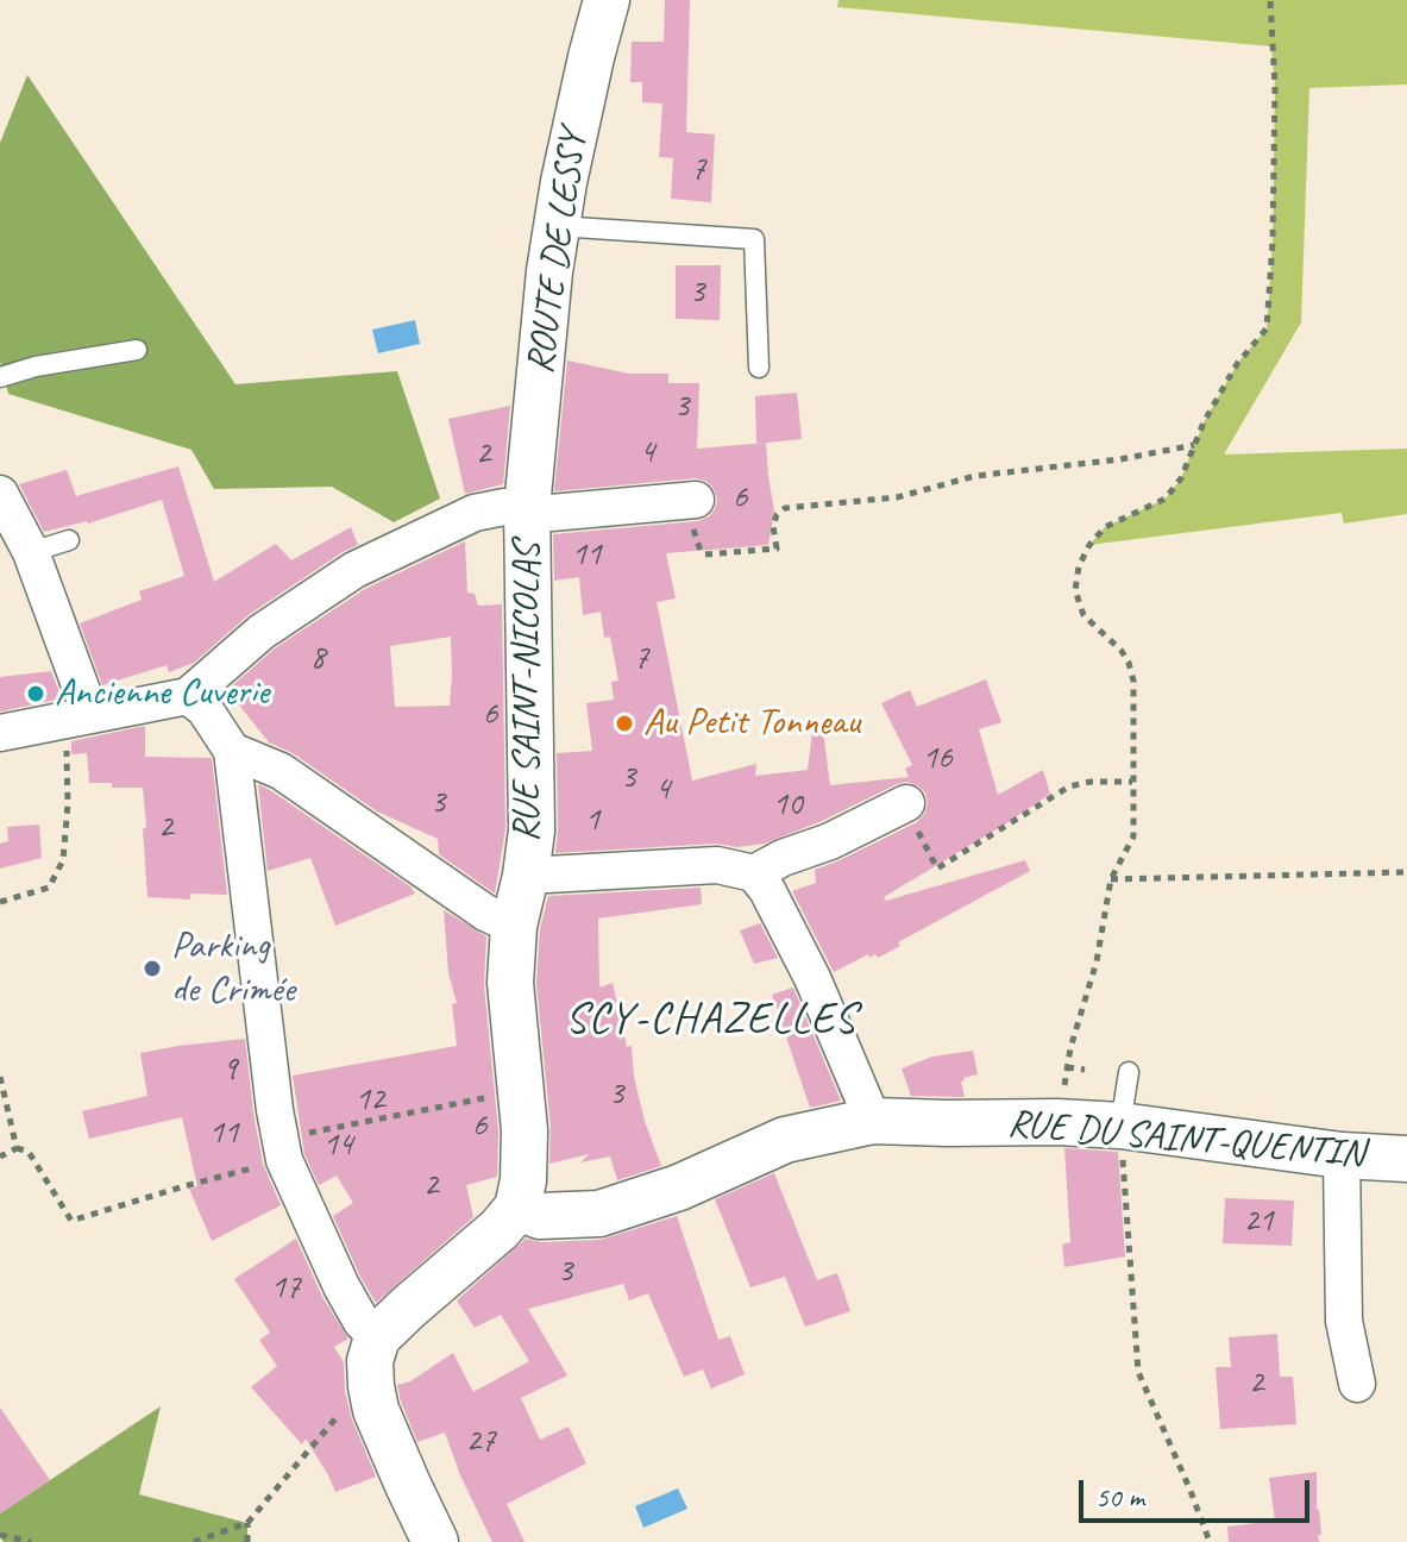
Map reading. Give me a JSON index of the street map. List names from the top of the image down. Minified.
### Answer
{"streets":{"street":["ROUTE DE LESSY","RUE SAINT-NICOLAS","RUE DU SAINT-QUENTIN"]},"crossings":[["ROUTE DE LESSY","RUE SAINT-NICOLAS"],["RUE SAINT-NICOLAS","RUE DU SAINT-QUENTIN"]],"districts":["SCY-CHAZELLES"],"places":["Ancienne Cuverie","Au Petit Tonneau","Parking de Crimée"],"house_numbers":["7","3","3","4","2","6","11","8","7","6","16","3","4","3","10","1","2","9","3","12","6","11","14","2","21","3","17","2","27"],"scale_bar":"50 m"}
